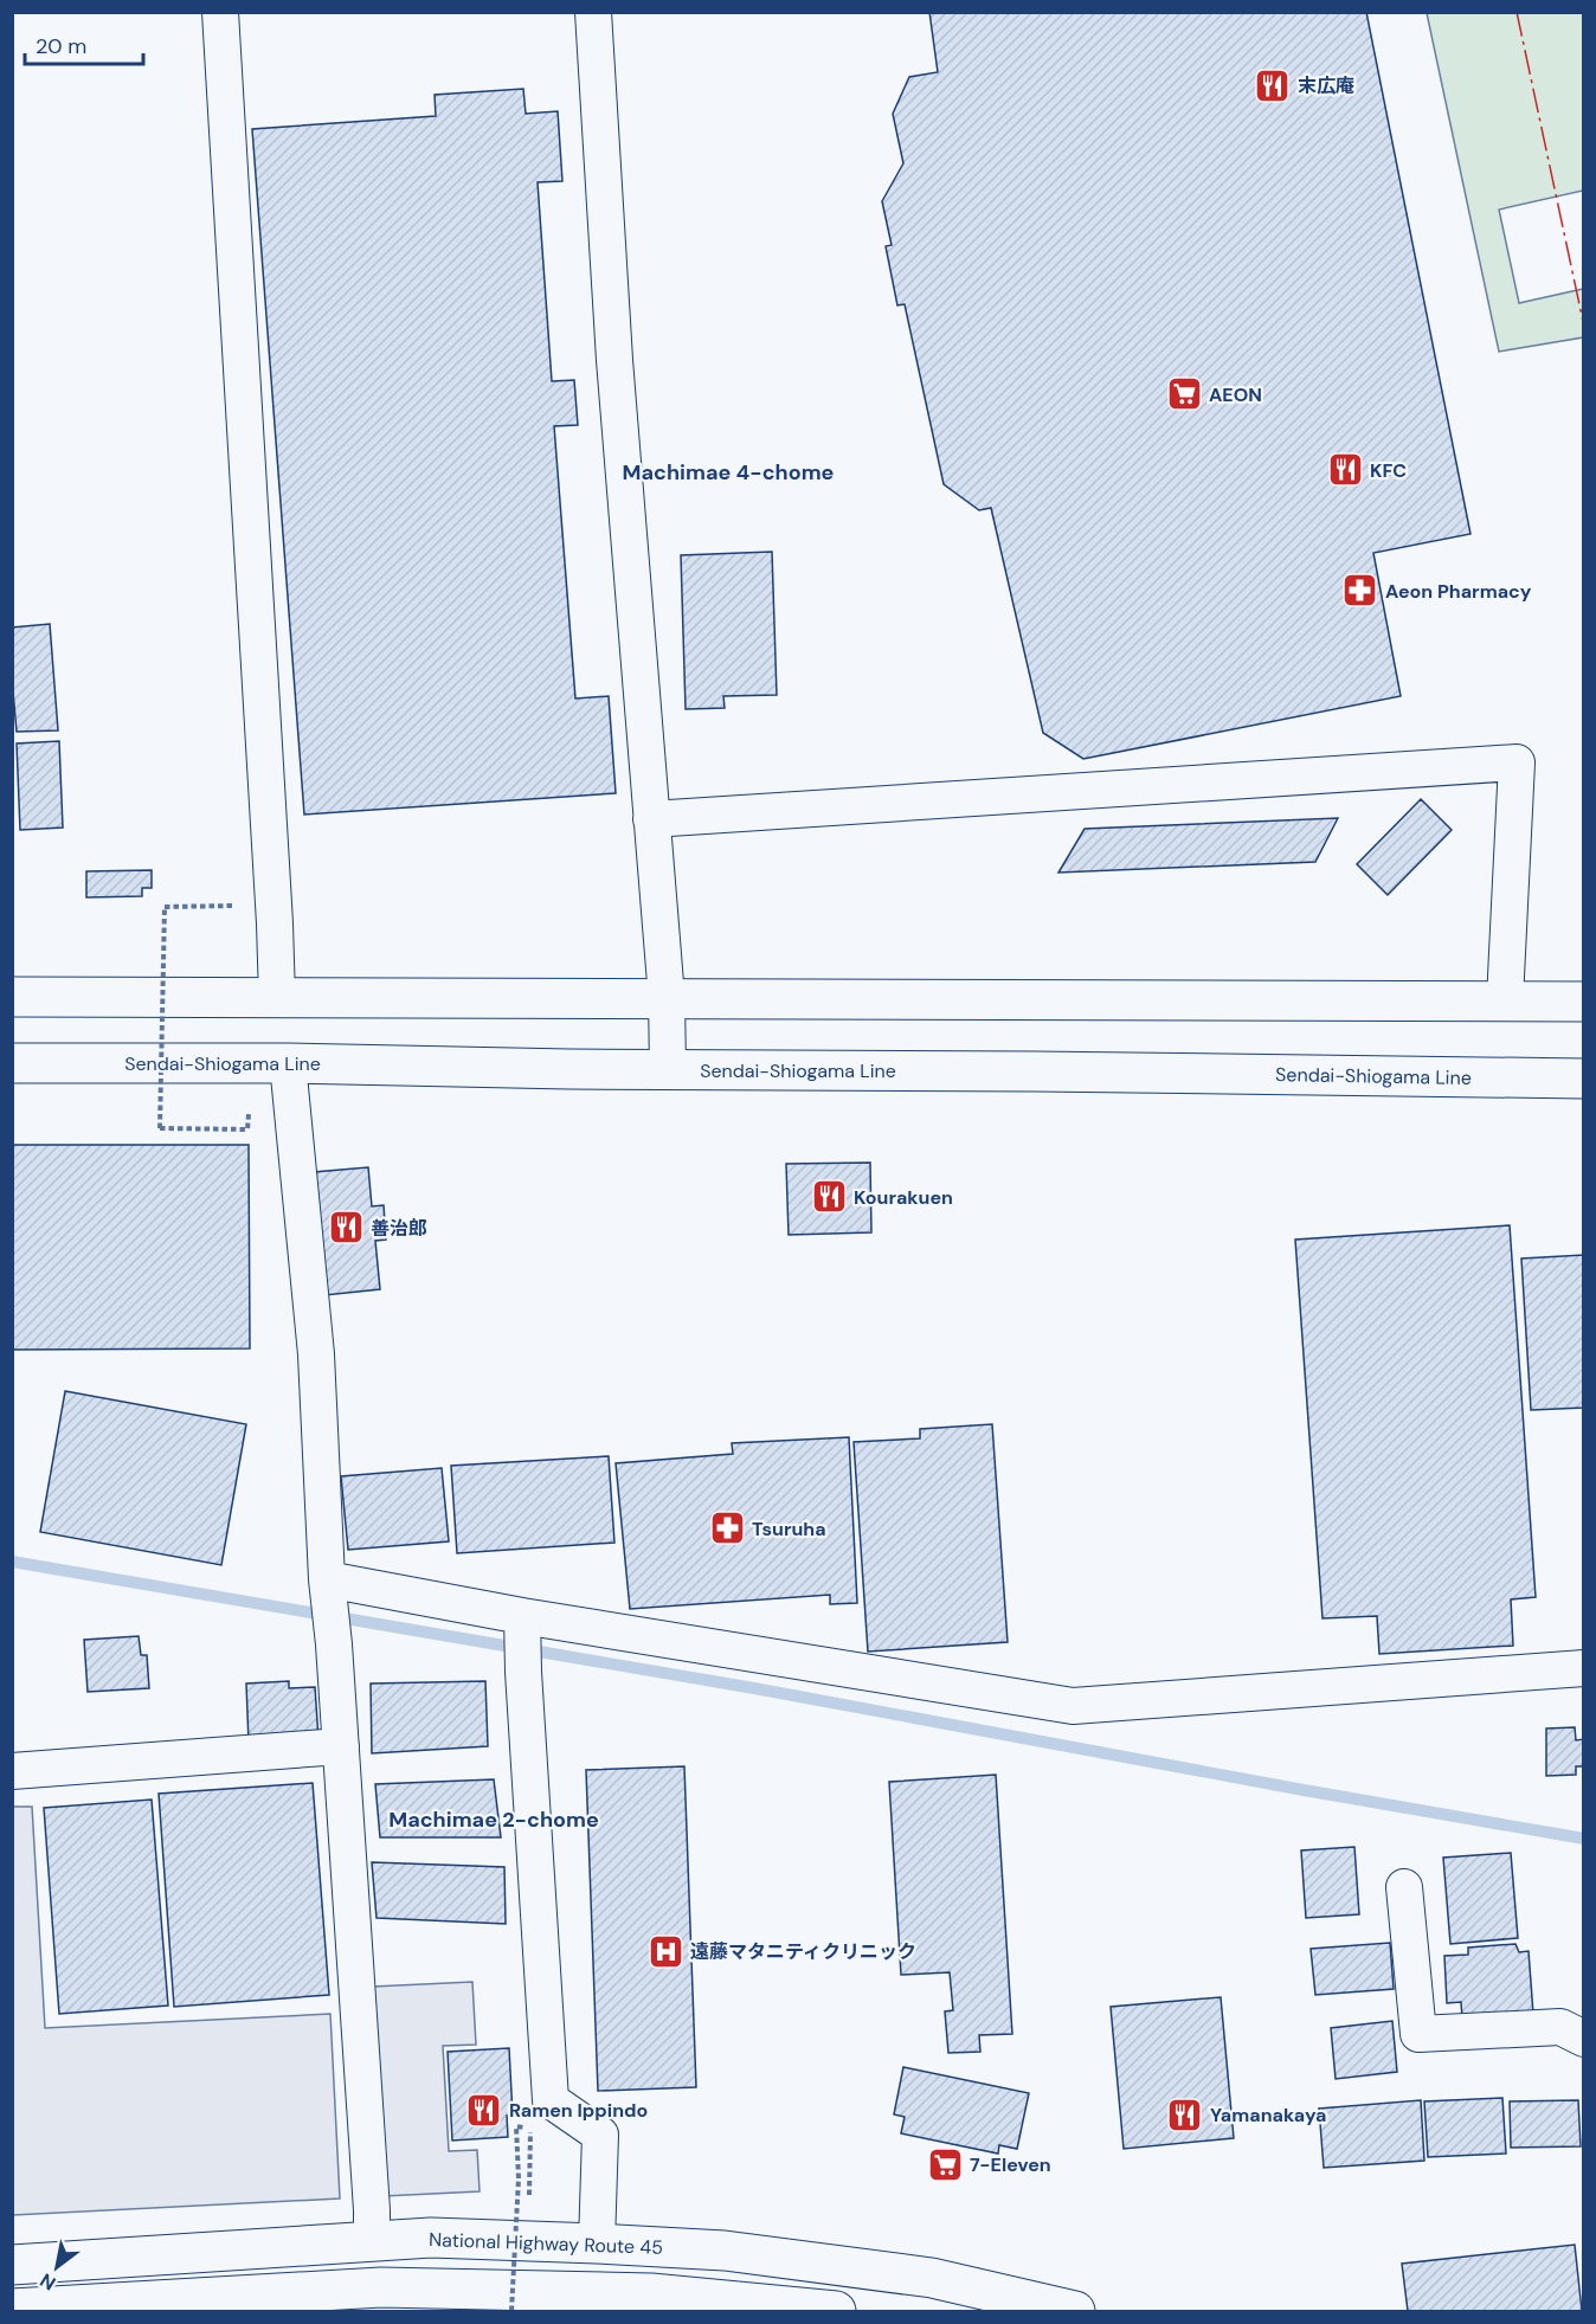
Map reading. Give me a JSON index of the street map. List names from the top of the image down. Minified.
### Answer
{"streets":{"main road":["Sendai-Shiogama Line","National Highway Route 45"]},"districts":["Machimae 4-chome","Machimae 2-chome"],"places":{"restaurant":["末広庵","KFC","Kourakuen","善治郎","Ramen Ippindo","Yamanakaya"],"supermarket":["AEON","7-Eleven"],"pharmacy":["Aeon Pharmacy","Tsuruha"],"hospital":["遠藤マタニティクリニック"]},"scale_bar":"20 m","north":"bottom left"}
